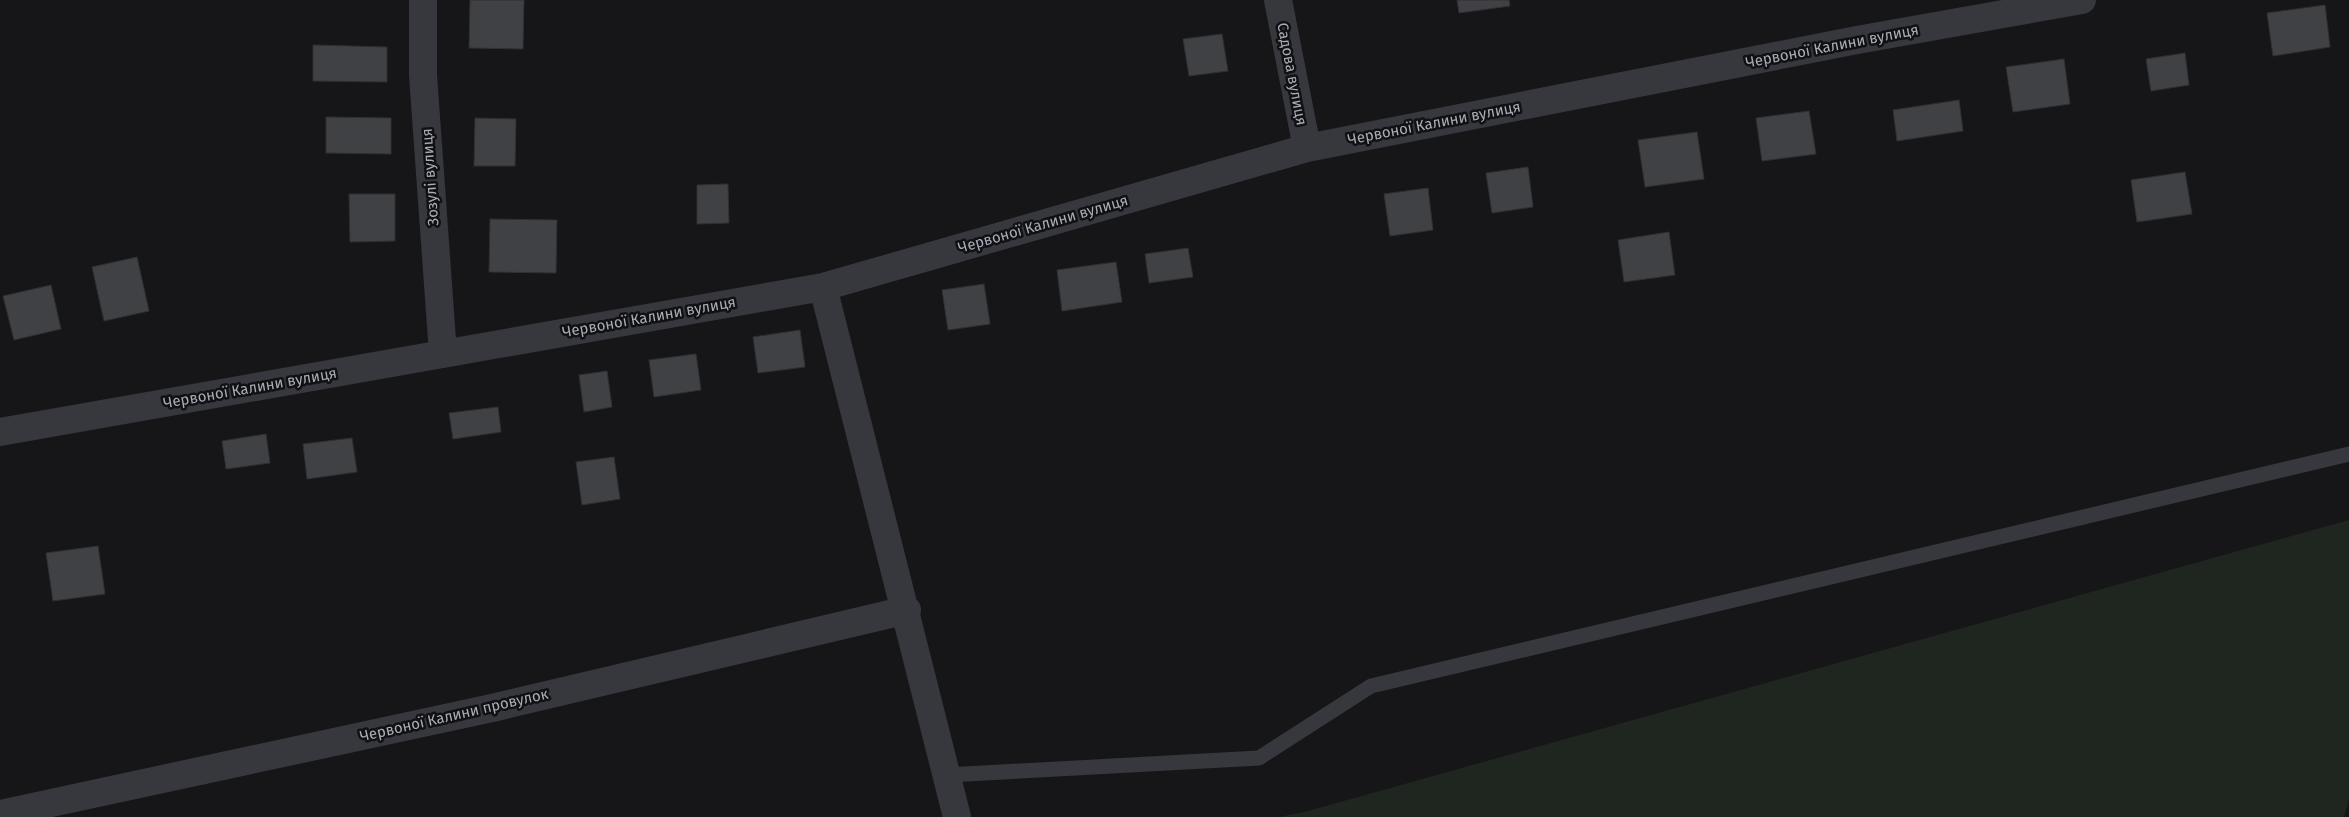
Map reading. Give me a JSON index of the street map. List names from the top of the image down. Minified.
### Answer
{"streets":{"street":["Червоної Калини вулиця","Садова вулиця","Зозулі вулиця","Червоної Калини провулок"]},"crossings":[["Червоної Калини вулиця","Садова вулиця"],["Червоної Калини вулиця","Зозулі вулиця"]]}
